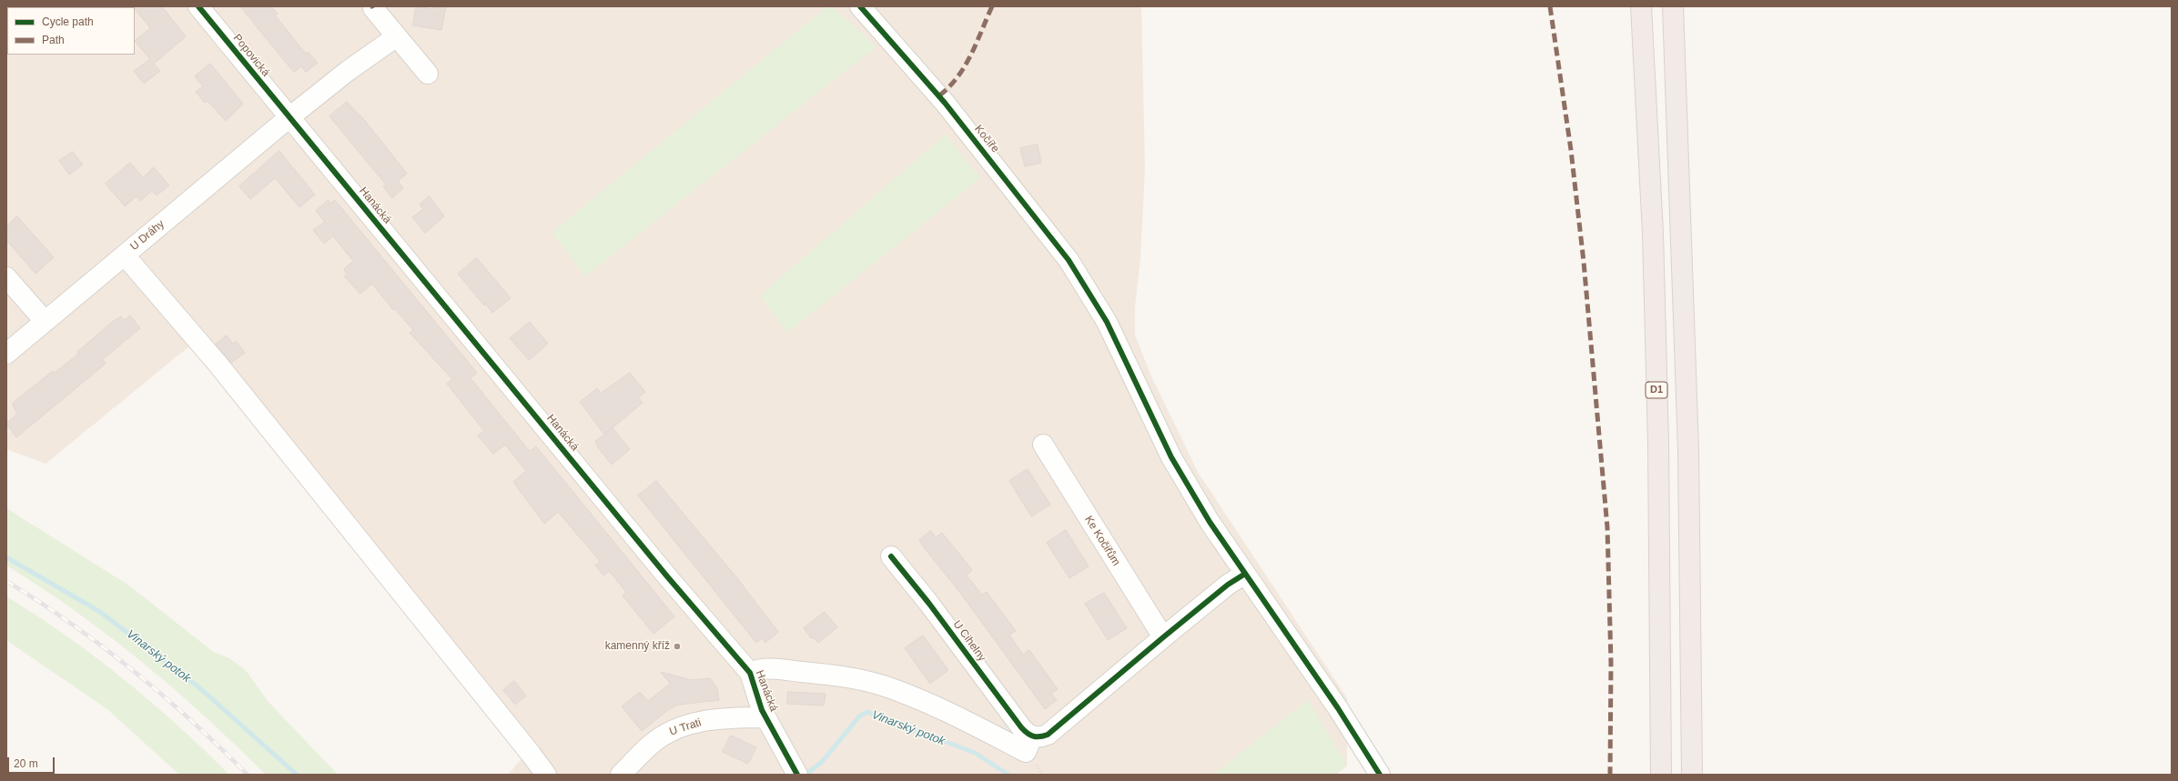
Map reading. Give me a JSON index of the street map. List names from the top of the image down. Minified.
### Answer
{"streets":{"highway":["D1"],"street":["Popovická","Kočíře","Hanácká","U Dráhy","Ke Kočiřům","U Cihelny","U Trati"]},"crossings":[["Popovická","Hanácká"],["Popovická","U Dráhy"],["Hanácká","U Dráhy"],["Hanácká","U Trati"]],"water":["Vinarský potok"],"places":["kamenný kříž"],"legend":["Cycle path","Path"],"scale_bar":"20 m"}
